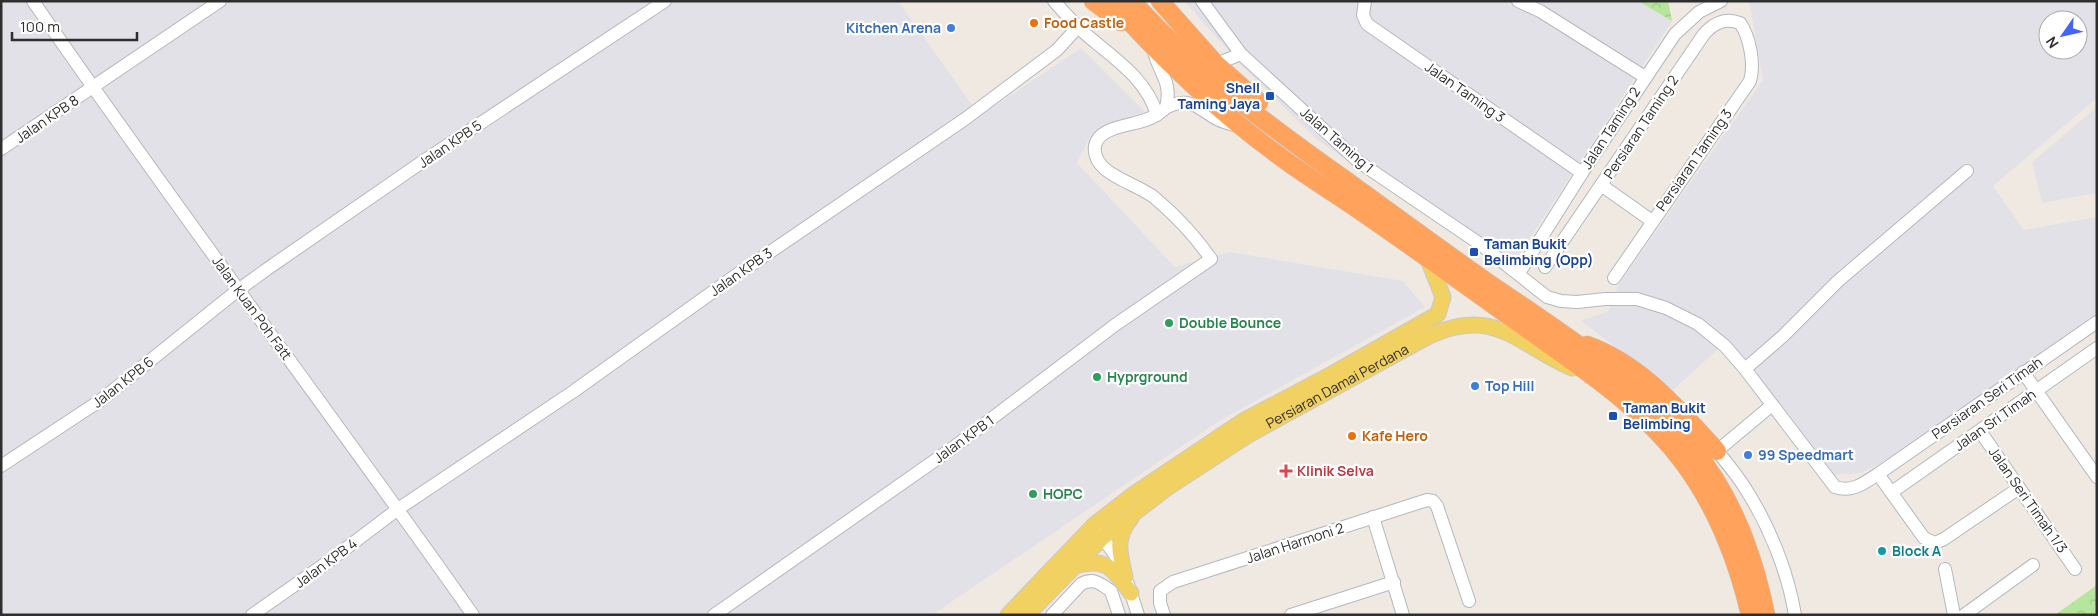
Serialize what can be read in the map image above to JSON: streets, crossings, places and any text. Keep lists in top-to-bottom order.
{
  "streets": {
    "main road": ["Persiaran Damai Perdana"],
    "street": [
      "Jalan Taming 3",
      "Jalan KPB 8",
      "Persiaran Taming 2",
      "Jalan Taming 2",
      "Jalan Taming 1",
      "Jalan KPB 5",
      "Persiaran Taming 3",
      "Jalan KPB 3",
      "Jalan Kuan Poh Fatt",
      "Jalan KPB 6",
      "Persiaran Seri Timah",
      "Jalan Sri Timah",
      "Jalan KPB 1",
      "Jalan Seri Timah 1/3",
      "Jalan Harmoni 2",
      "Jalan KPB 4"
    ]
  },
  "crossings": [
    ["Jalan Taming 3", "Jalan Taming 2"],
    ["Jalan KPB 8", "Jalan Kuan Poh Fatt"],
    ["Persiaran Taming 2", "Persiaran Taming 3"],
    ["Jalan Taming 2", "Jalan Taming 1"],
    ["Jalan Taming 1", "Persiaran Seri Timah"],
    ["Jalan KPB 5", "Jalan Kuan Poh Fatt"],
    ["Jalan KPB 5", "Jalan KPB 6"],
    ["Jalan KPB 3", "Jalan Kuan Poh Fatt"],
    ["Jalan KPB 3", "Jalan KPB 4"],
    ["Jalan Kuan Poh Fatt", "Jalan KPB 6"],
    ["Jalan Kuan Poh Fatt", "Jalan KPB 4"],
    ["Jalan Sri Timah", "Jalan Seri Timah 1/3"]
  ],
  "places": {
    "other": [
      "Food Castle",
      "Kitchen Arena",
      "Double Bounce",
      "Hyprground",
      "Top Hill",
      "Kafe Hero",
      "99 Speedmart",
      "HOPC",
      "Block A"
    ],
    "transit": ["Shell Taming Jaya", "Taman Bukit Belimbing (Opp)", "Taman Bukit Belimbing"],
    "health": ["Klinik Selva"]
  },
  "scale_bar": "100 m",
  "north": "bottom left"
}
